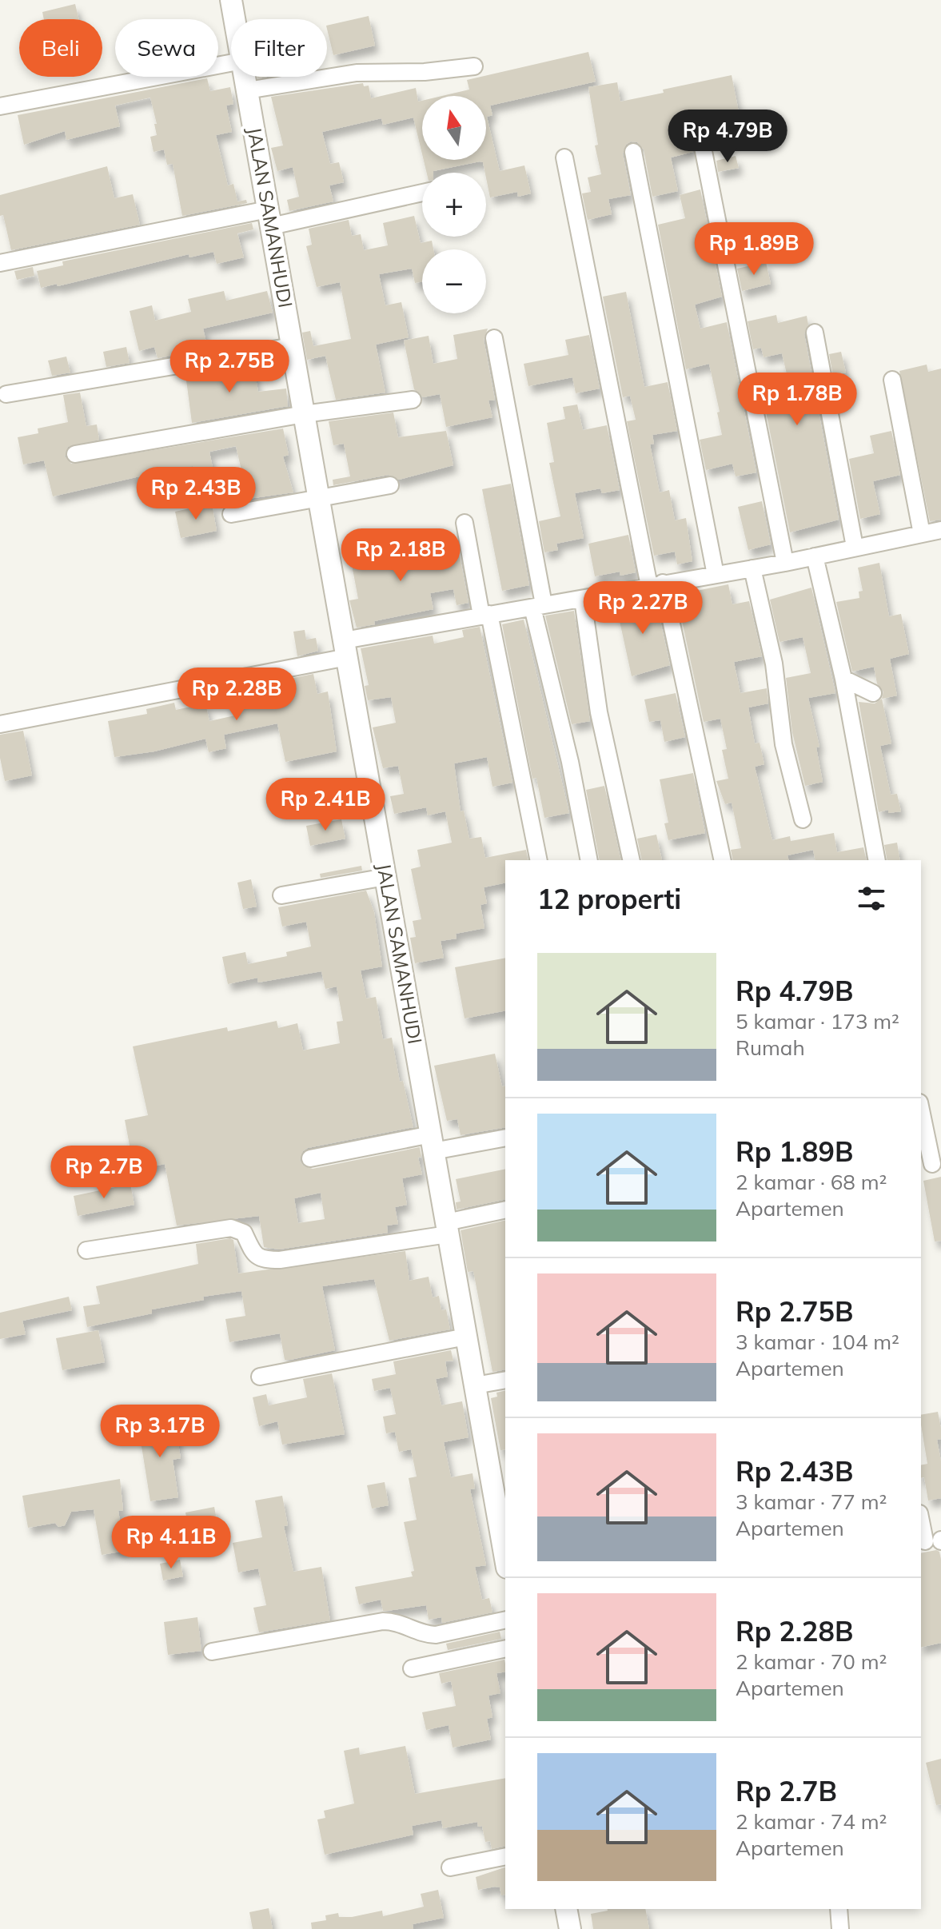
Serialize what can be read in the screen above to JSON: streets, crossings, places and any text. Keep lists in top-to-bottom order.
{
  "streets": {
    "street": ["JALAN SAMANHUDI"]
  },
  "north": "top",
  "page": {
    "chip": ["Beli", "Sewa", "Filter"],
    "map_buttons": ["+", "−"],
    "price": [
      "Rp 4.79B",
      "Rp 1.89B",
      "Rp 2.75B",
      "Rp 1.78B",
      "Rp 2.43B",
      "Rp 2.18B",
      "Rp 2.27B",
      "Rp 2.28B",
      "Rp 2.41B",
      "Rp 2.7B",
      "Rp 3.17B",
      "Rp 4.11B"
    ],
    "heading": "12 properti",
    "list": [
      {
        "name": "Rp 4.79B",
        "note": "5 kamar · 173 m² · Rumah"
      },
      {
        "name": "Rp 1.89B",
        "note": "2 kamar · 68 m² · Apartemen"
      },
      {
        "name": "Rp 2.75B",
        "note": "3 kamar · 104 m² · Apartemen"
      },
      {
        "name": "Rp 2.43B",
        "note": "3 kamar · 77 m² · Apartemen"
      },
      {
        "name": "Rp 2.28B",
        "note": "2 kamar · 70 m² · Apartemen"
      },
      {
        "name": "Rp 2.7B",
        "note": "2 kamar · 74 m² · Apartemen"
      }
    ]
  }
}
